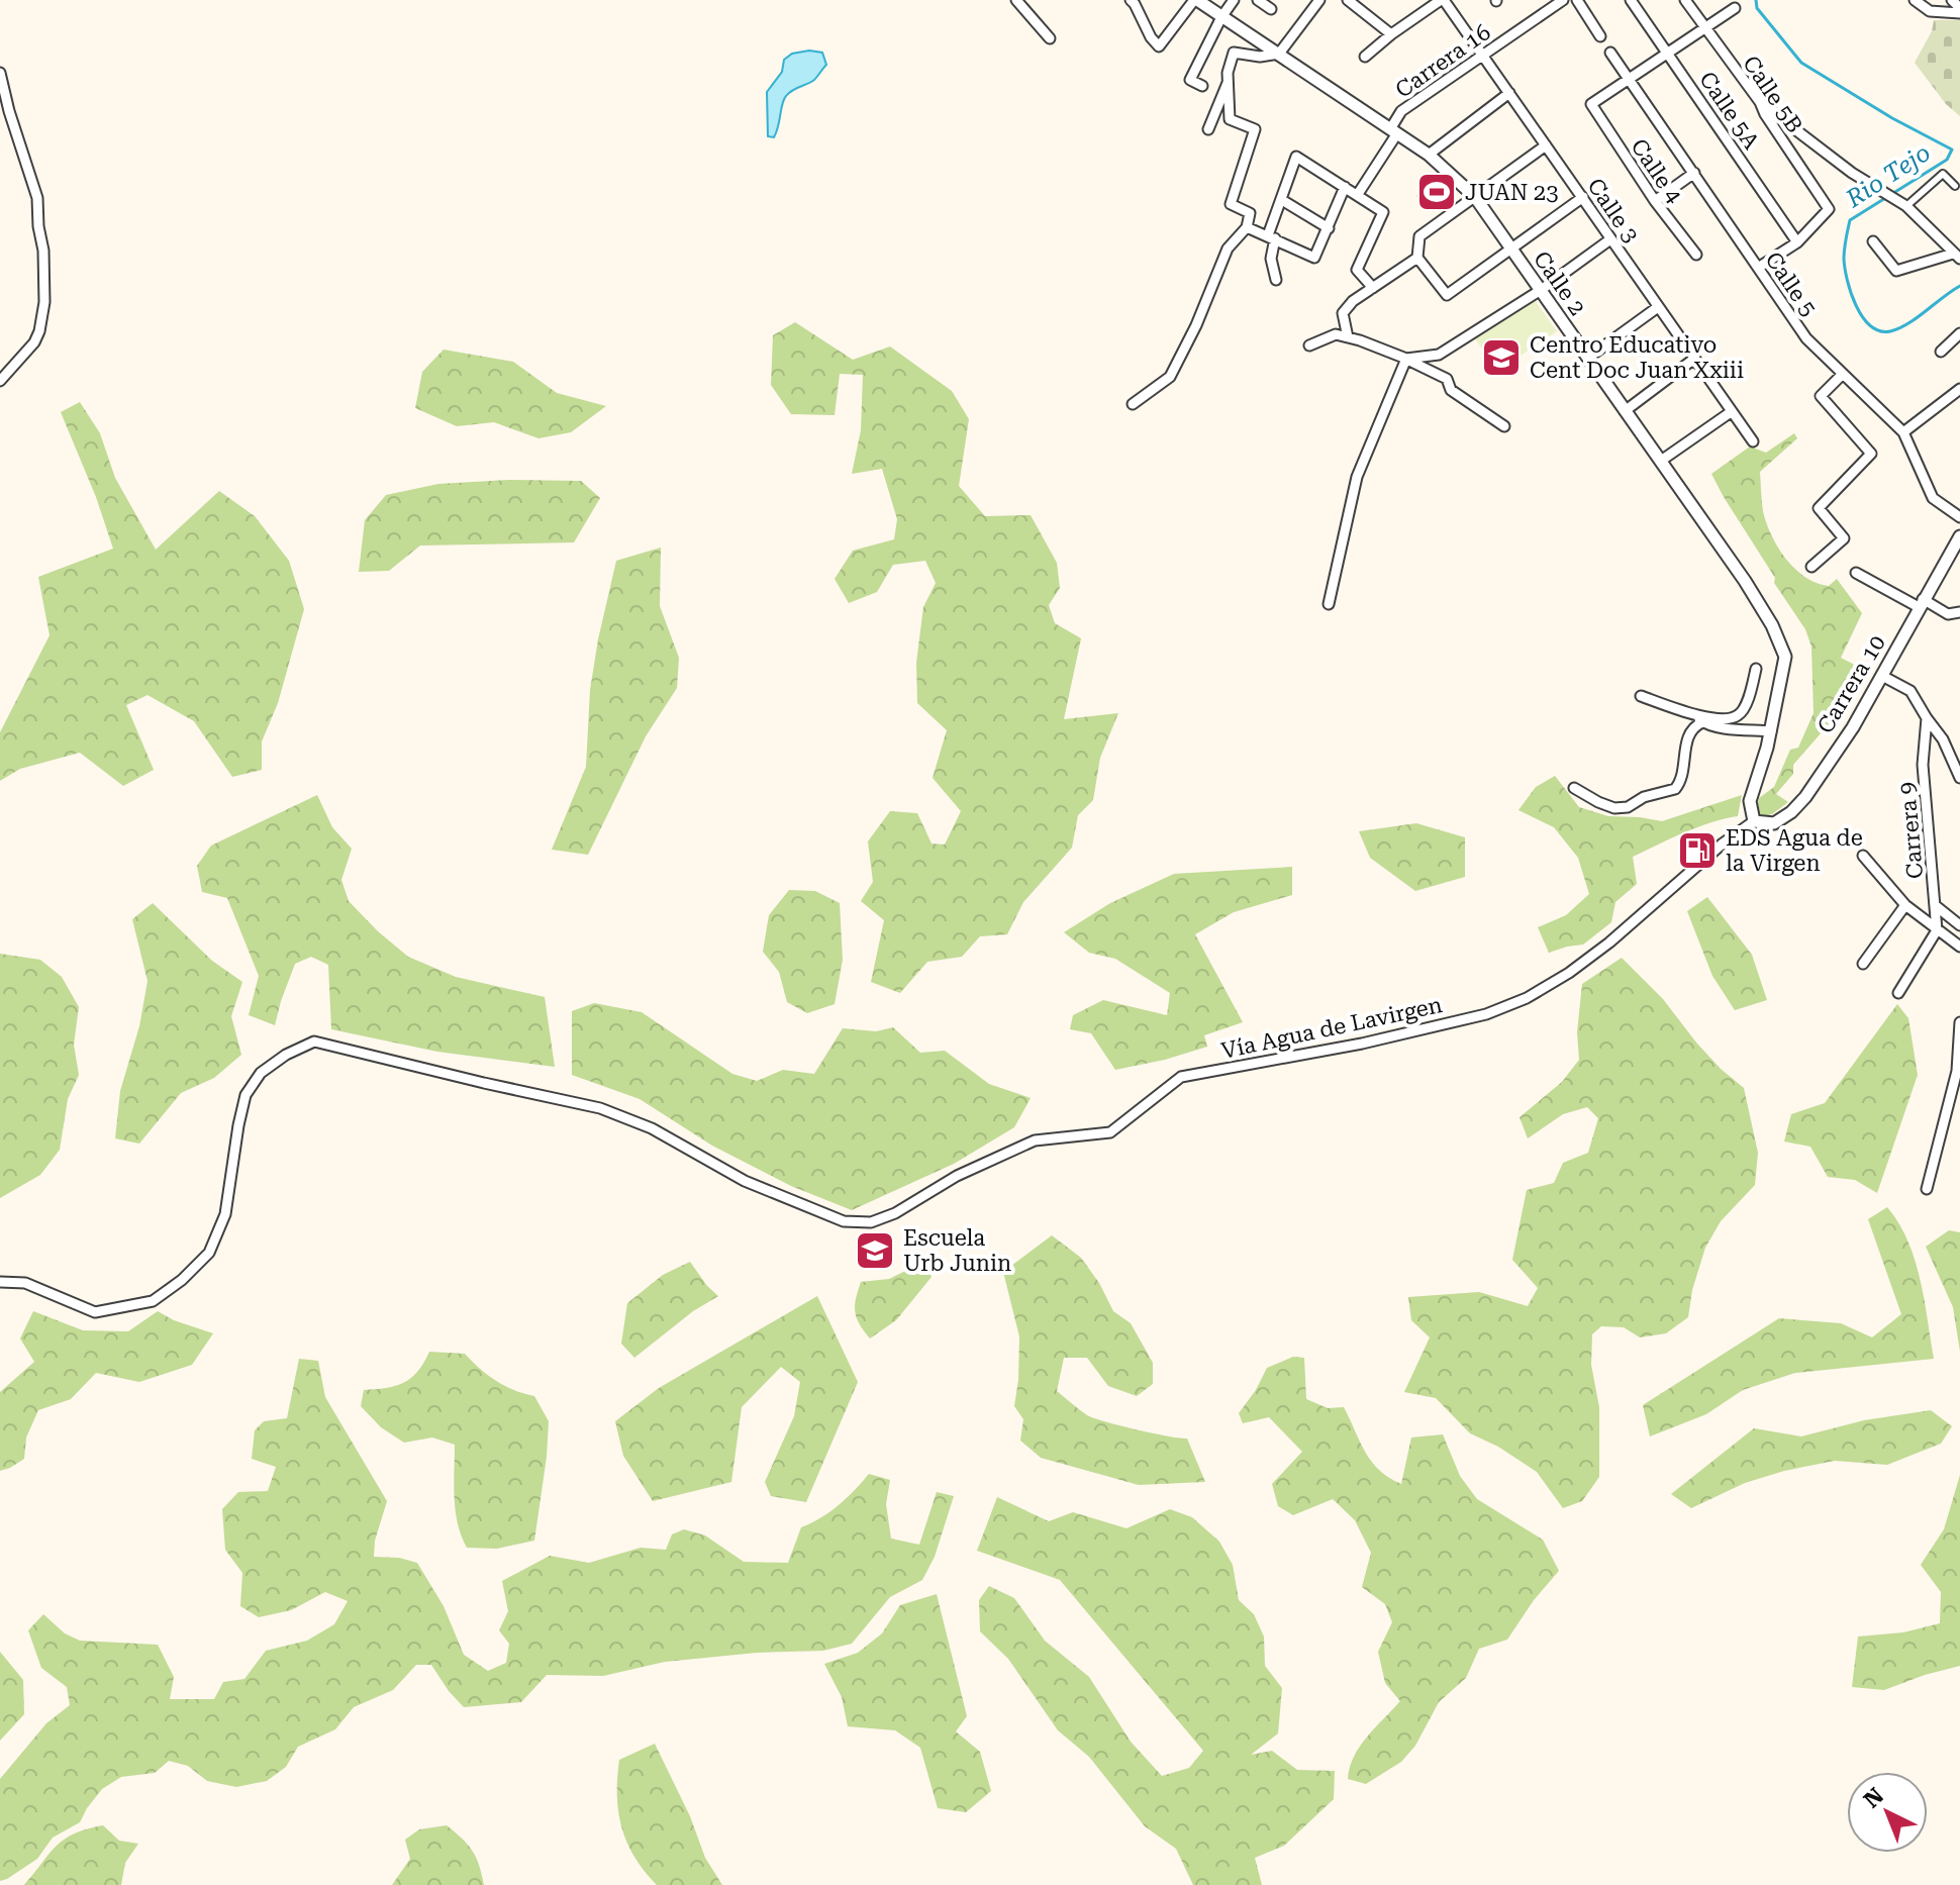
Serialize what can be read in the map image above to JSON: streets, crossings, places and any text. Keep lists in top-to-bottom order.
{
  "streets": {
    "street": [
      "Carrera 16",
      "Calle 5B",
      "Calle 5A",
      "Calle 4",
      "Calle 3",
      "Calle 2",
      "Calle 5",
      "Carrera 10",
      "Carrera 9",
      "Vía Agua de Lavirgen"
    ]
  },
  "crossings": [
    ["Carrera 16", "Calle 3"],
    ["Carrera 16", "Calle 2"],
    ["Calle 5B", "Calle 5A"],
    ["Calle 4", "Calle 5"],
    ["Calle 2", "Carrera 10"],
    ["Calle 2", "Vía Agua de Lavirgen"],
    ["Carrera 10", "Vía Agua de Lavirgen"]
  ],
  "water": ["Rio Tejo"],
  "places": {
    "sports": ["JUAN 23"],
    "school or university": ["Centro Educativo Cent Doc Juan Xxiii", "Escuela Urb Junin"],
    "fuel station": ["EDS Agua de la Virgen"]
  },
  "north": "top left"
}
